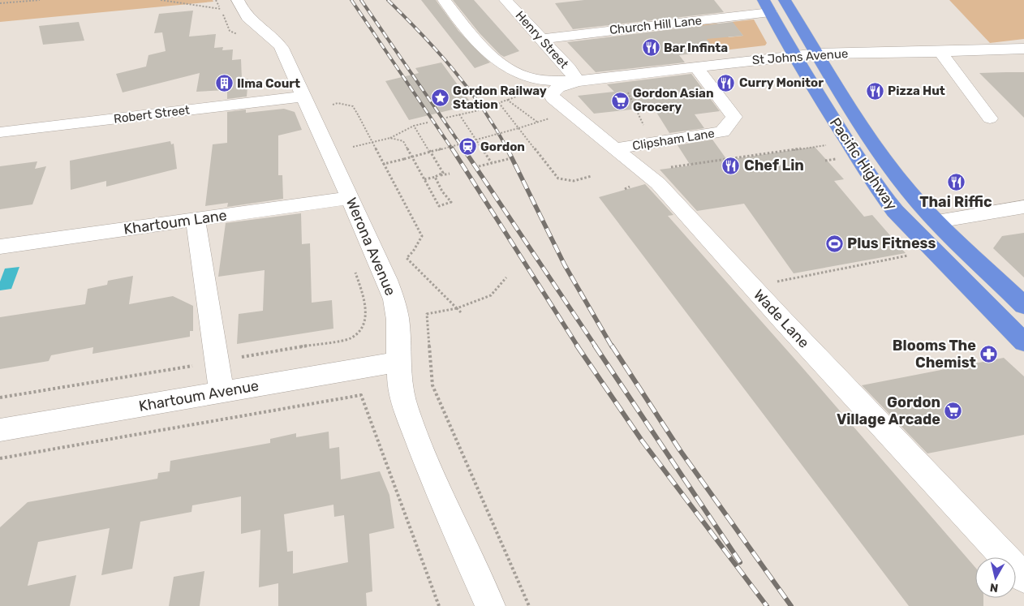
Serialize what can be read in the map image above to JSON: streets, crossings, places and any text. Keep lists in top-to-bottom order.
{
  "streets": {
    "highway": ["Pacific Highway"],
    "street": [
      "Church Hill Lane",
      "Henry Street",
      "St Johns Avenue",
      "Robert Street",
      "Clipsham Lane",
      "Khartoum Lane",
      "Werona Avenue",
      "Wade Lane",
      "Khartoum Avenue"
    ]
  },
  "crossings": [
    ["Church Hill Lane", "Henry Street"],
    ["Church Hill Lane", "Pacific Highway"],
    ["Henry Street", "St Johns Avenue"],
    ["Henry Street", "Wade Lane"],
    ["St Johns Avenue", "Clipsham Lane"],
    ["St Johns Avenue", "Pacific Highway"],
    ["St Johns Avenue", "Wade Lane"],
    ["Robert Street", "Werona Avenue"],
    ["Clipsham Lane", "Wade Lane"],
    ["Khartoum Lane", "Werona Avenue"],
    ["Werona Avenue", "Khartoum Avenue"]
  ],
  "places": {
    "restaurant": [
      "Bar Infinta",
      "Curry Monitor",
      "Pizza Hut",
      "Chef Lin",
      "Thai Riffic"
    ],
    "building": ["Ilma Court"],
    "place": ["Gordon Railway Station"],
    "supermarket": ["Gordon Asian Grocery", "Gordon Village Arcade"],
    "station": ["Gordon"],
    "sports": ["Plus Fitness"],
    "pharmacy": ["Blooms The Chemist"]
  },
  "north": "bottom"
}
